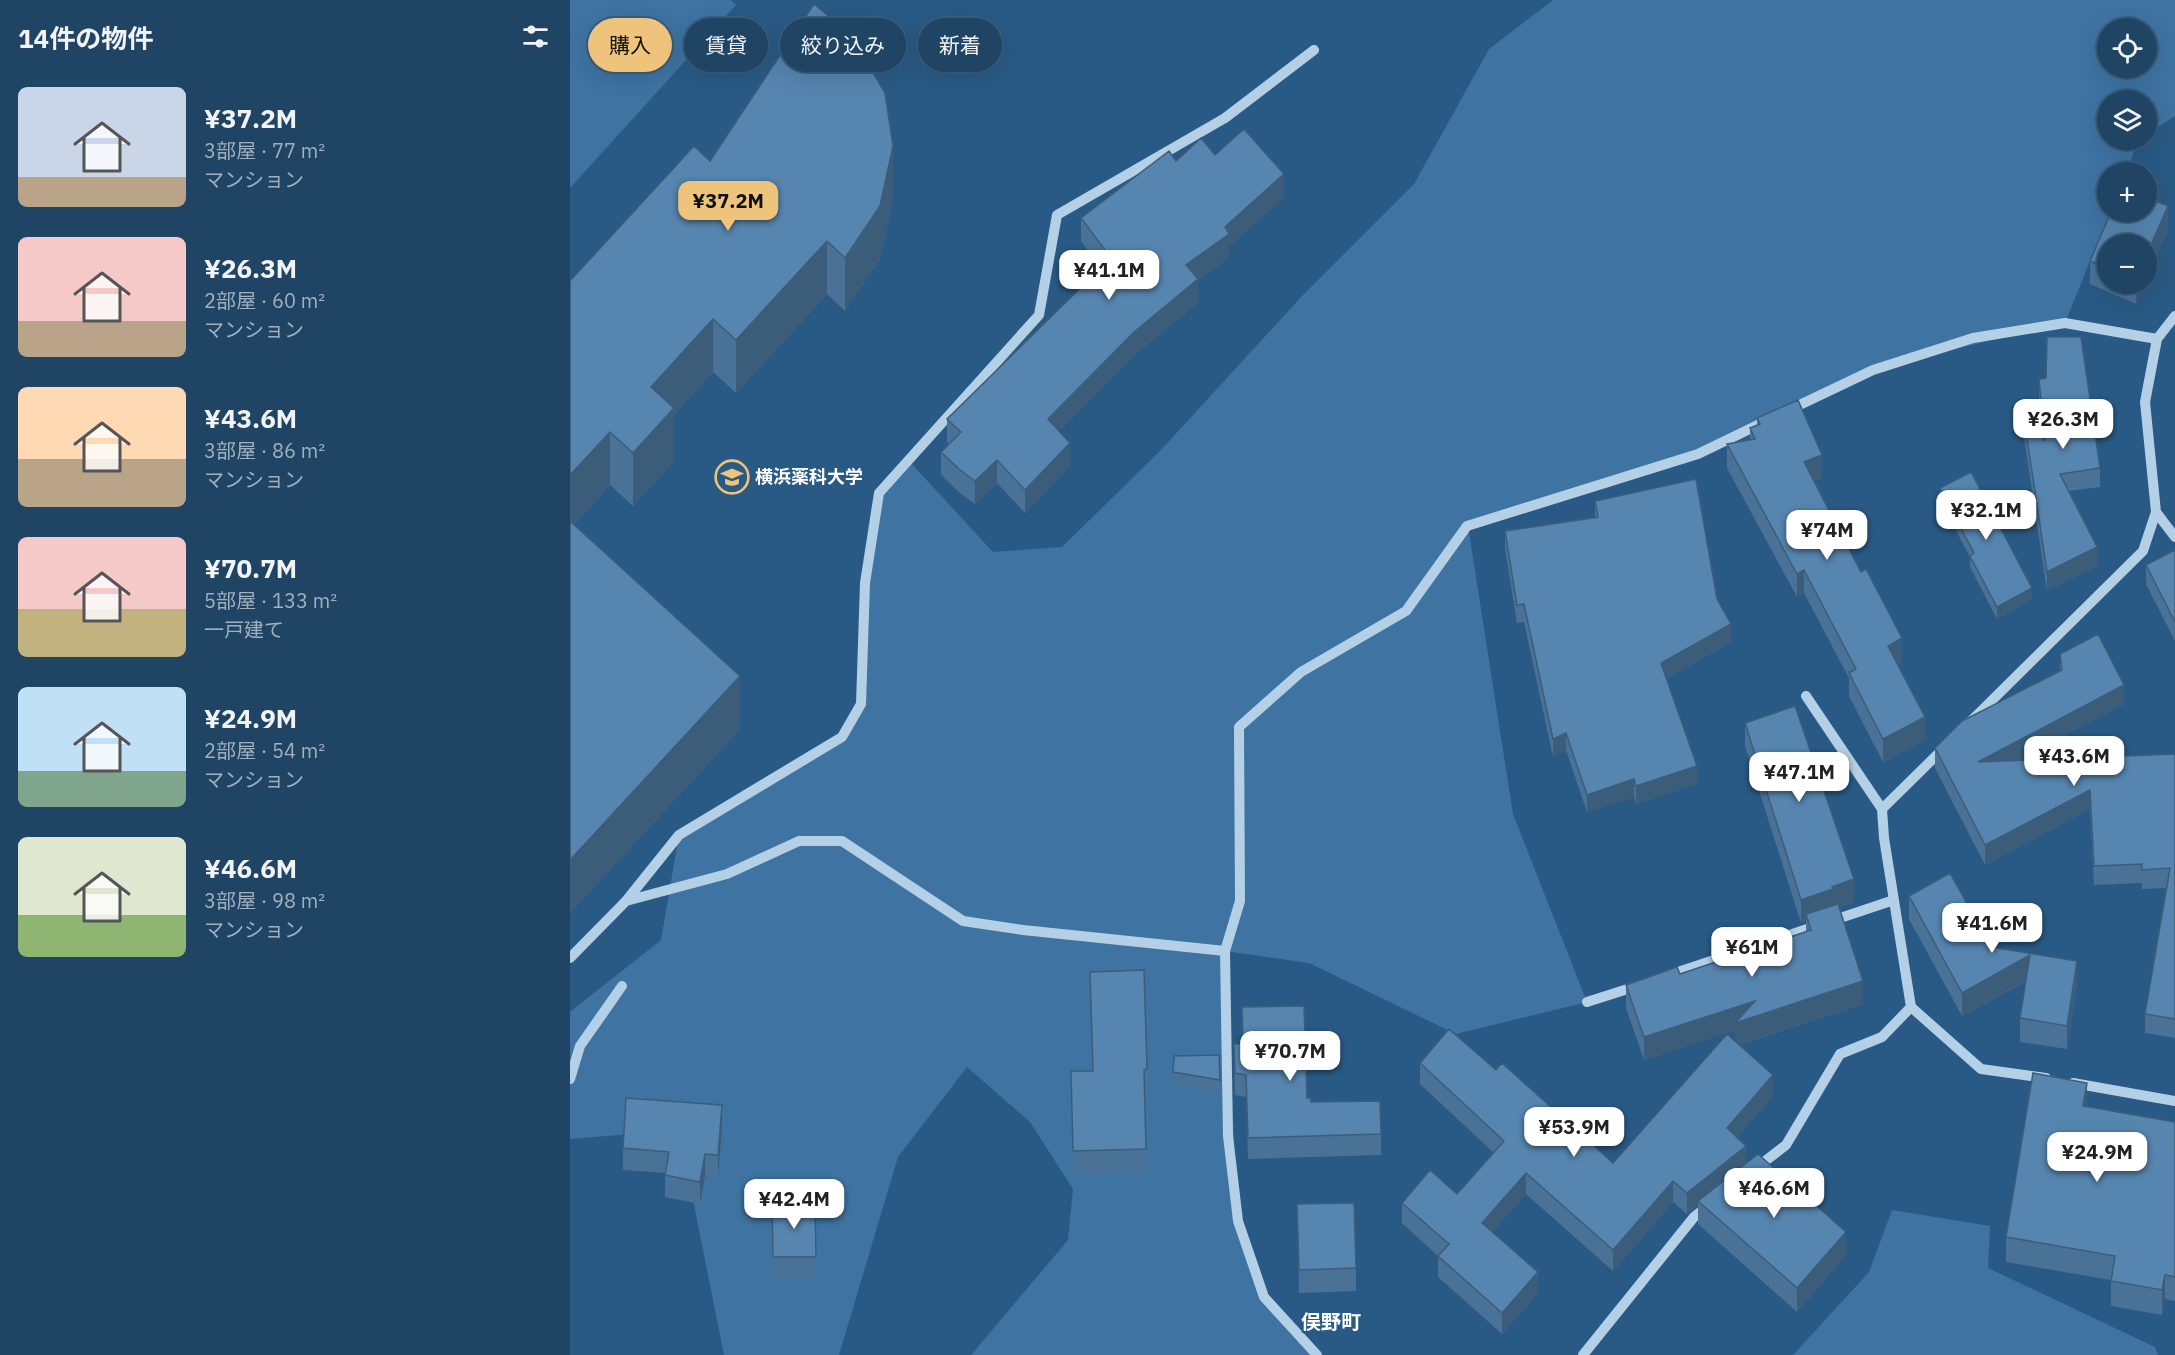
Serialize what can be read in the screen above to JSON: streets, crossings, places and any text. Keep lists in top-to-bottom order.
{
  "districts": ["俣野町"],
  "places": {
    "school or university": ["横浜薬科大学"]
  },
  "page": {
    "heading": "14件の物件",
    "map_buttons": ["+", "−"],
    "chip": [
      "購入",
      "賃貸",
      "絞り込み",
      "新着"
    ],
    "list": [
      {
        "name": "¥37.2M",
        "note": "3部屋 · 77 m² · マンション"
      },
      {
        "name": "¥26.3M",
        "note": "2部屋 · 60 m² · マンション"
      },
      {
        "name": "¥43.6M",
        "note": "3部屋 · 86 m² · マンション"
      },
      {
        "name": "¥70.7M",
        "note": "5部屋 · 133 m² · 一戸建て"
      },
      {
        "name": "¥24.9M",
        "note": "2部屋 · 54 m² · マンション"
      },
      {
        "name": "¥46.6M",
        "note": "3部屋 · 98 m² · マンション"
      }
    ],
    "price": [
      "¥37.2M",
      "¥41.1M",
      "¥26.3M",
      "¥32.1M",
      "¥74M",
      "¥43.6M",
      "¥47.1M",
      "¥41.6M",
      "¥61M",
      "¥70.7M",
      "¥53.9M",
      "¥24.9M",
      "¥46.6M",
      "¥42.4M"
    ]
  }
}
